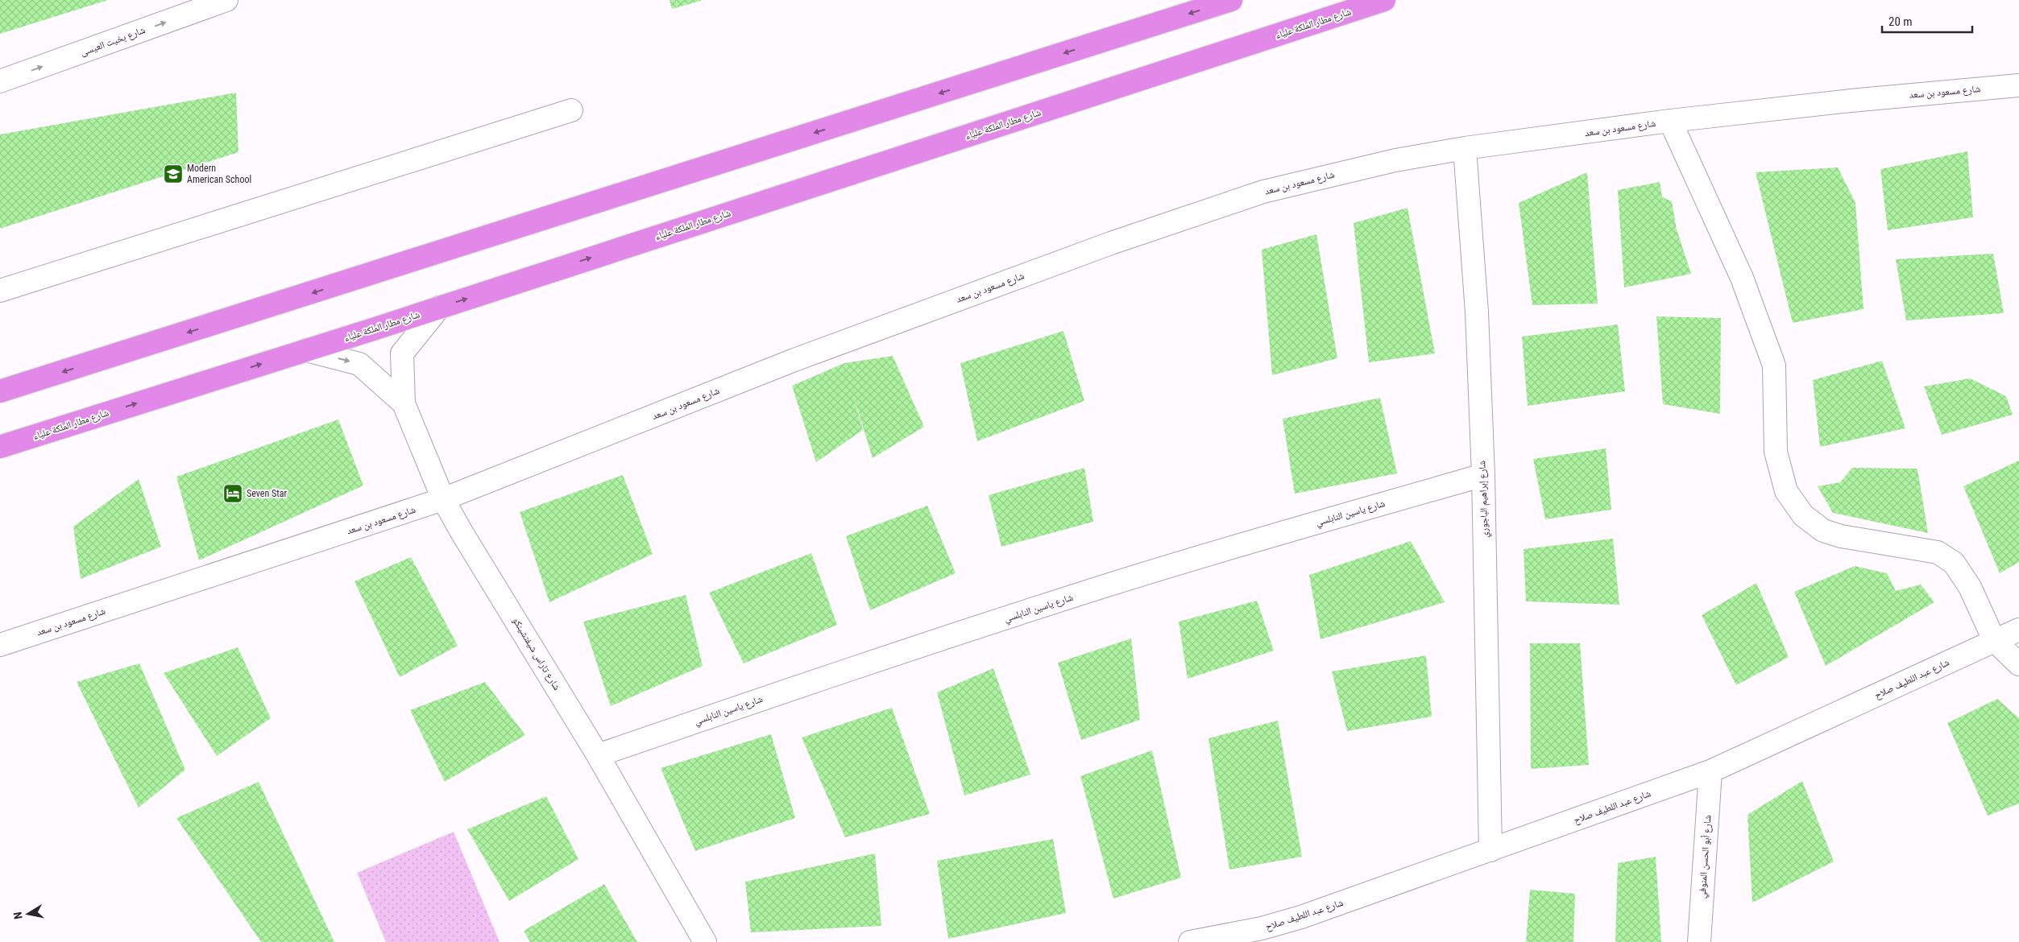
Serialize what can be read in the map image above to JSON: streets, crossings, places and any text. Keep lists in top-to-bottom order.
{
  "streets": {
    "highway": ["شارع مطار الملكة علياء"],
    "street": [
      "شارع بخيت العيسى",
      "شارع مسعود بن سعد",
      "شارع إبراهيم الباجوري",
      "شارع ياسين النابلسي",
      "شارع تاراس شيفتشينكو",
      "شارع عبد اللطيف صلاح",
      "شارع أبو الحسن المنوفي"
    ]
  },
  "crossings": [
    ["شارع مطار الملكة علياء", "شارع تاراس شيفتشينكو"],
    ["شارع مسعود بن سعد", "شارع إبراهيم الباجوري"],
    ["شارع مسعود بن سعد", "شارع تاراس شيفتشينكو"],
    ["شارع إبراهيم الباجوري", "شارع ياسين النابلسي"],
    ["شارع إبراهيم الباجوري", "شارع عبد اللطيف صلاح"],
    ["شارع ياسين النابلسي", "شارع تاراس شيفتشينكو"],
    ["شارع عبد اللطيف صلاح", "شارع أبو الحسن المنوفي"]
  ],
  "one_way": ["شارع بخيت العيسى"],
  "places": {
    "school or university": ["Modern American School"],
    "hotel": ["Seven Star"]
  },
  "scale_bar": "20 m",
  "north": "left"
}
